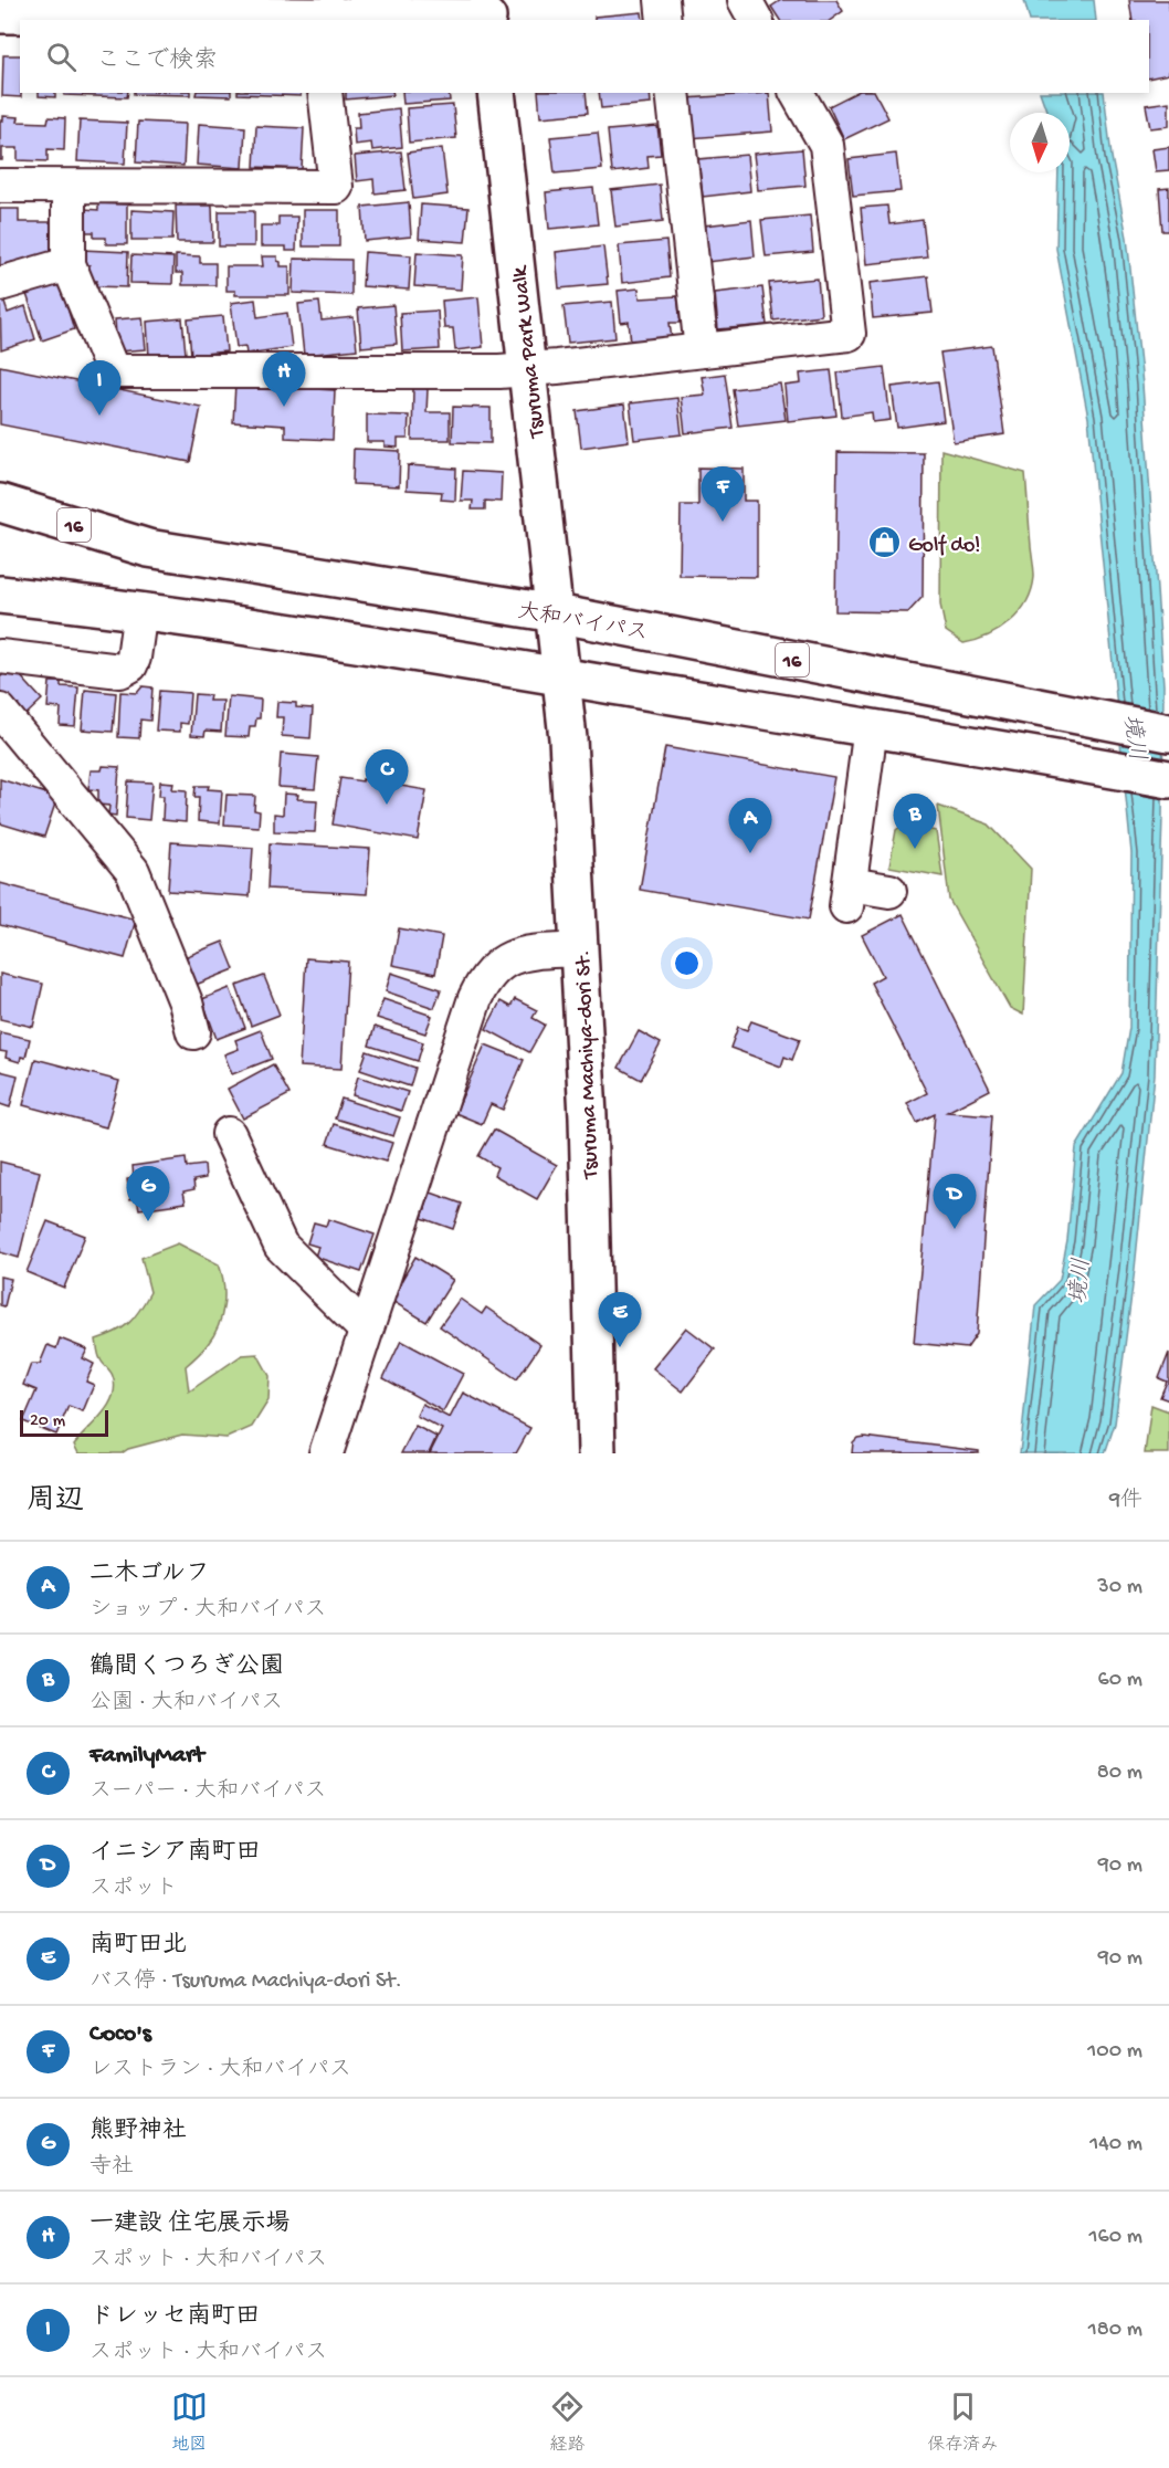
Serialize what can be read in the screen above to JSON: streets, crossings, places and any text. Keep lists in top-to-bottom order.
{
  "streets": {
    "main road": [
      "Tsuruma Park Walk",
      "16",
      "大和バイパス",
      "Tsuruma Machiya-dori St."
    ]
  },
  "crossings": [
    ["Tsuruma Park Walk", "大和バイパス"],
    ["Tsuruma Park Walk", "Tsuruma Machiya-dori St."]
  ],
  "water": ["境川"],
  "places": {
    "shop": ["Golf do!"]
  },
  "scale_bar": "20 m",
  "north": "bottom",
  "page": {
    "search": "ここで検索",
    "pins": [
      "H",
      "I",
      "F",
      "C",
      "B",
      "A",
      "G",
      "D",
      "E"
    ],
    "scale": "20 m",
    "heading": ["周辺", "9件"],
    "list": [
      {
        "mark": "A",
        "name": "二木ゴルフ",
        "note": "ショップ · 大和バイパス",
        "value": "30 m"
      },
      {
        "mark": "B",
        "name": "鶴間くつろぎ公園",
        "note": "公園 · 大和バイパス",
        "value": "60 m"
      },
      {
        "mark": "C",
        "name": "FamilyMart",
        "note": "スーパー · 大和バイパス",
        "value": "80 m"
      },
      {
        "mark": "D",
        "name": "イニシア南町田",
        "note": "スポット",
        "value": "90 m"
      },
      {
        "mark": "E",
        "name": "南町田北",
        "note": "バス停 · Tsuruma Machiya-dori St.",
        "value": "90 m"
      },
      {
        "mark": "F",
        "name": "Coco's",
        "note": "レストラン · 大和バイパス",
        "value": "100 m"
      },
      {
        "mark": "G",
        "name": "熊野神社",
        "note": "寺社",
        "value": "140 m"
      },
      {
        "mark": "H",
        "name": "一建設 住宅展示場",
        "note": "スポット · 大和バイパス",
        "value": "160 m"
      },
      {
        "mark": "I",
        "name": "ドレッセ南町田",
        "note": "スポット · 大和バイパス",
        "value": "180 m"
      }
    ],
    "nav": ["地図", "経路", "保存済み"]
  }
}
